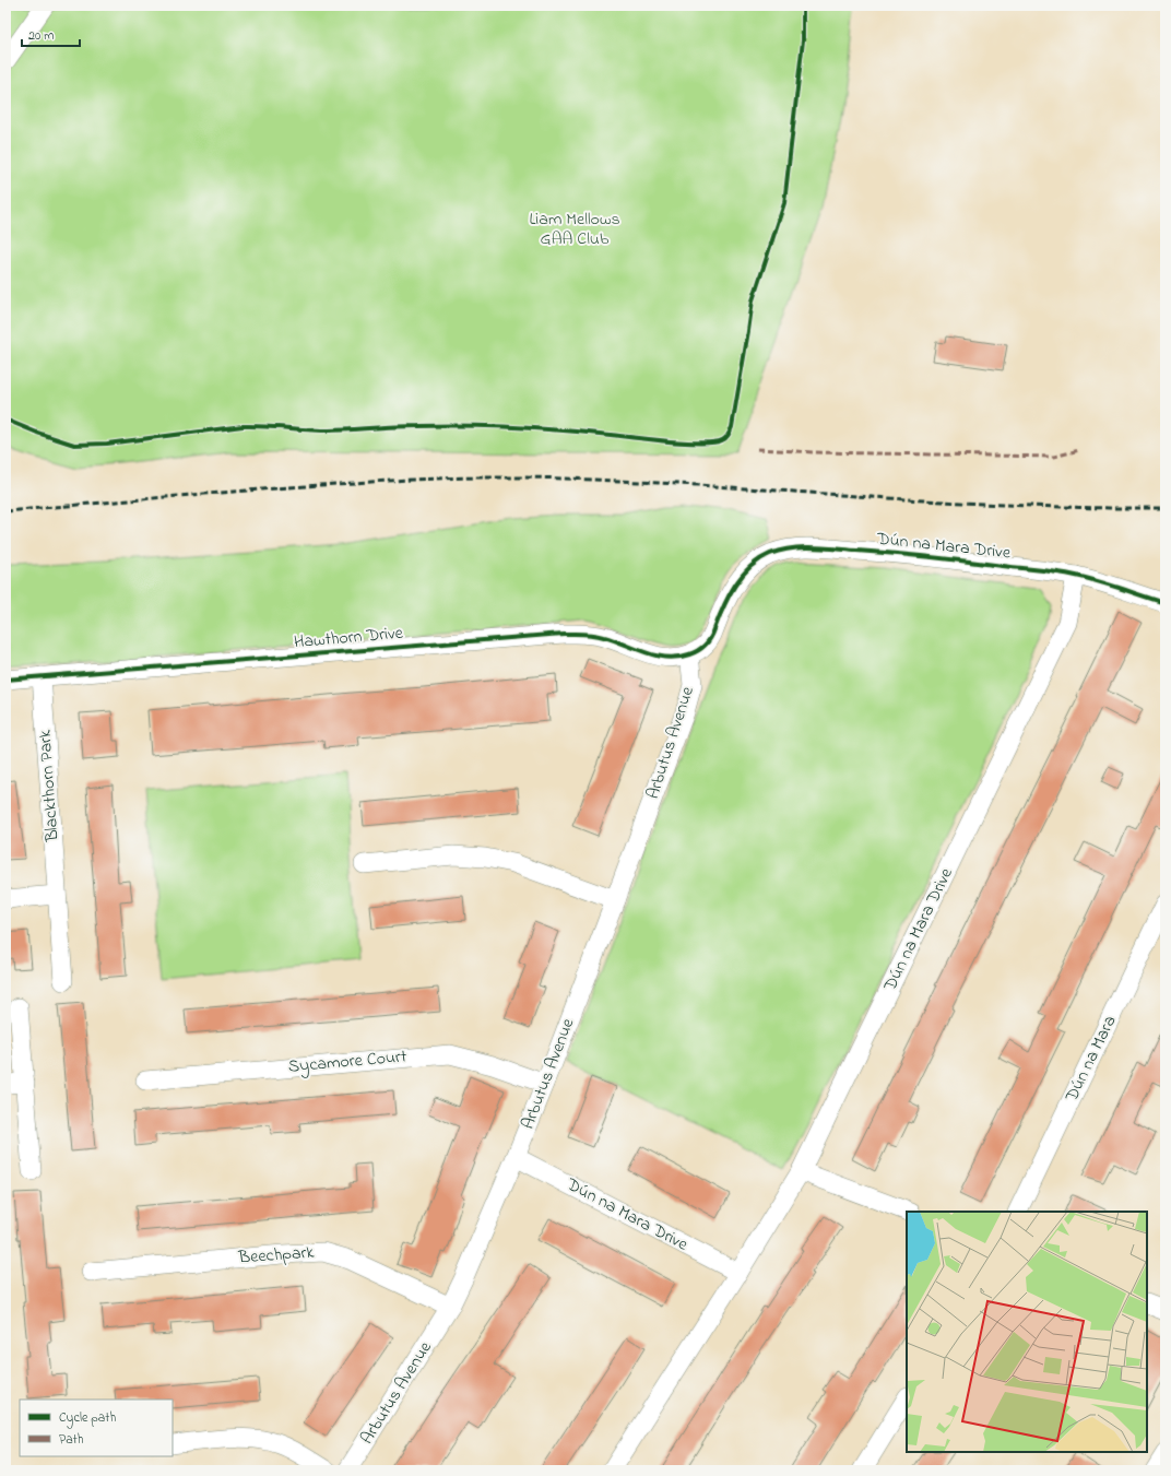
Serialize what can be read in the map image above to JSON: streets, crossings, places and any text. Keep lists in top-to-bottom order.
{
  "streets": {
    "street": [
      "Dún na Mara Drive",
      "Hawthorn Drive",
      "Arbutus Avenue",
      "Blackthorn Park",
      "Dún na Mara",
      "Sycamore Court",
      "Beechpark"
    ]
  },
  "crossings": [
    ["Dún na Mara Drive", "Hawthorn Drive"],
    ["Dún na Mara Drive", "Arbutus Avenue"],
    ["Hawthorn Drive", "Arbutus Avenue"],
    ["Hawthorn Drive", "Blackthorn Park"],
    ["Arbutus Avenue", "Sycamore Court"],
    ["Arbutus Avenue", "Beechpark"]
  ],
  "parks": ["Liam Mellows GAA Club"],
  "legend": ["Cycle path", "Path"],
  "scale_bar": "20 m"
}
